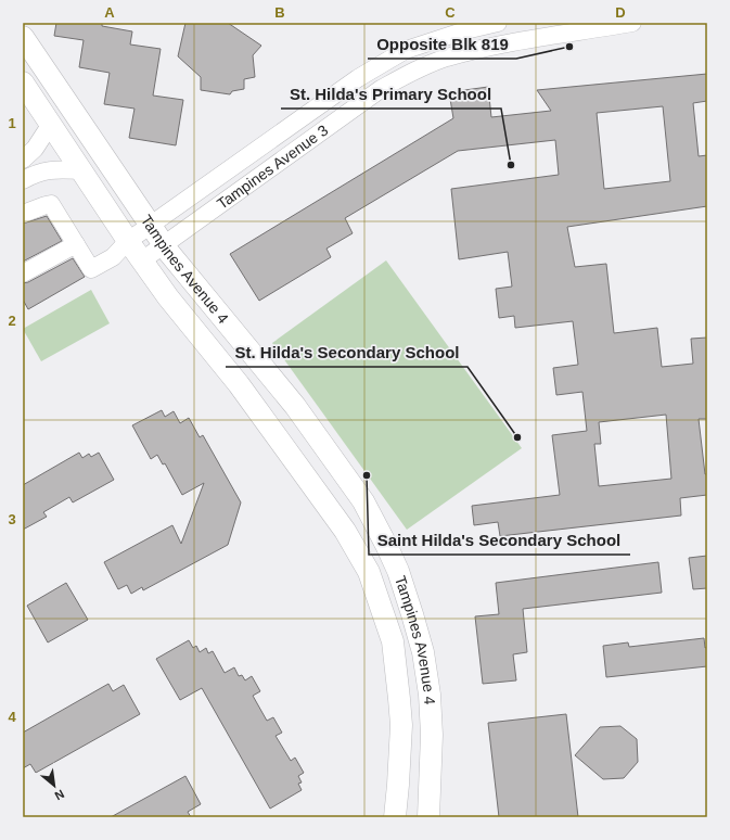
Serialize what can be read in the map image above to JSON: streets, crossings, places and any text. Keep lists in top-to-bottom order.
{
  "streets": {
    "main road": ["Tampines Avenue 4"],
    "street": ["Tampines Avenue 3"]
  },
  "crossings": [
    ["Tampines Avenue 3", "Tampines Avenue 4"]
  ],
  "places": [
    "Opposite Blk 819",
    "St. Hilda's Primary School",
    "St. Hilda's Secondary School",
    "Saint Hilda's Secondary School"
  ],
  "north": "bottom right",
  "grid": {
    "columns": [
      "A",
      "B",
      "C",
      "D"
    ],
    "rows": [
      "1",
      "2",
      "3",
      "4"
    ]
  }
}
